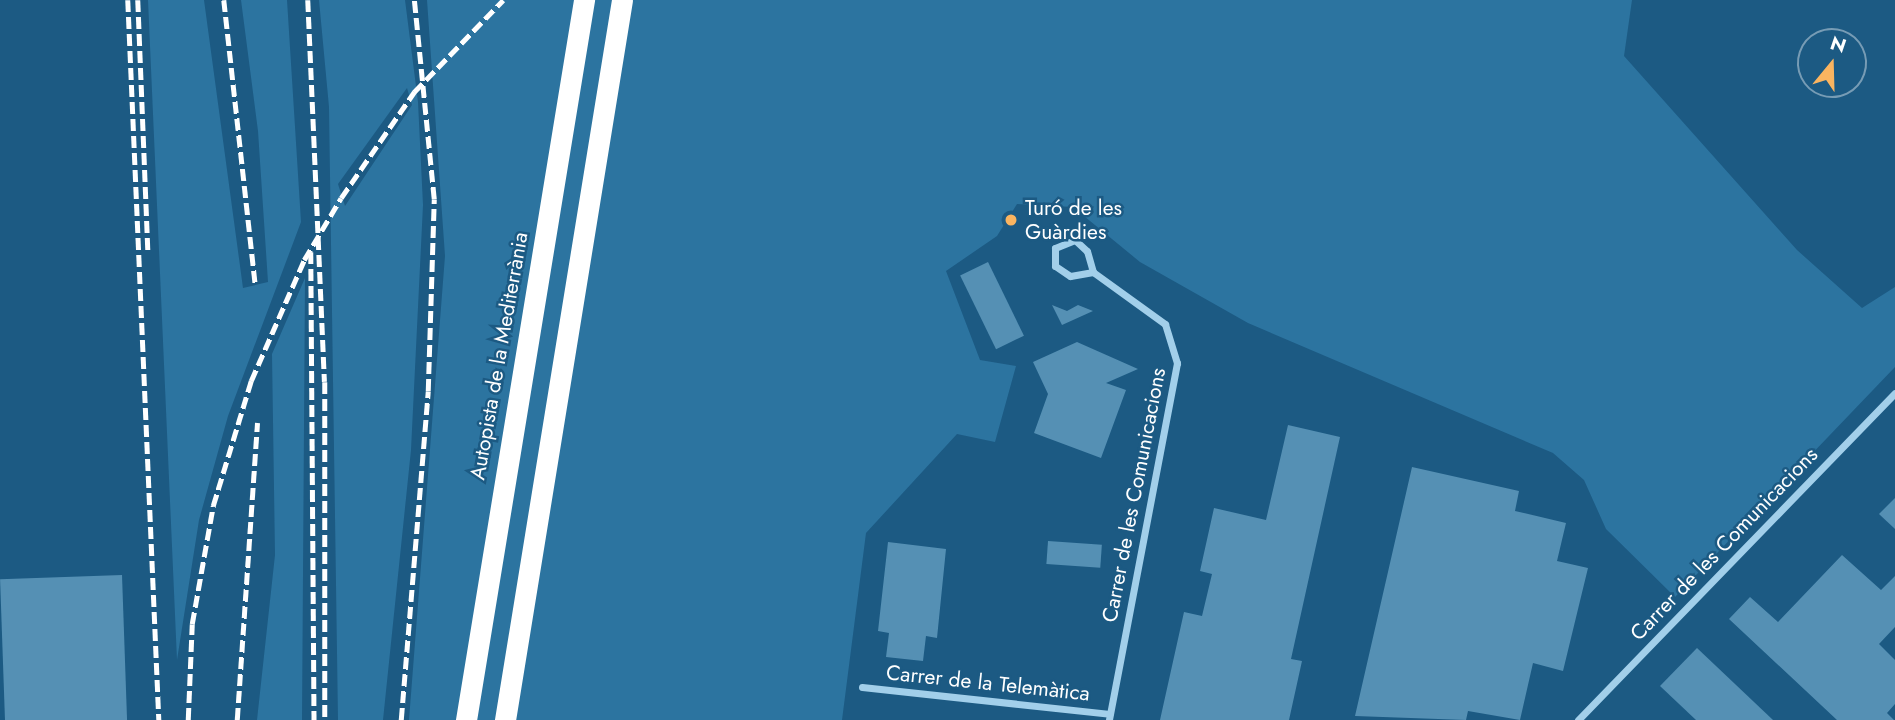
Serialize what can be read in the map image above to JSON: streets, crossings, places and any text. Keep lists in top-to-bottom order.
{
  "streets": {
    "highway": ["Autopista de la Mediterrània"],
    "street": ["Carrer de les Comunicacions", "Carrer de la Telemàtica"]
  },
  "crossings": [
    ["Carrer de les Comunicacions", "Carrer de la Telemàtica"]
  ],
  "places": ["Turó de les Guàrdies"],
  "north": "top"
}
